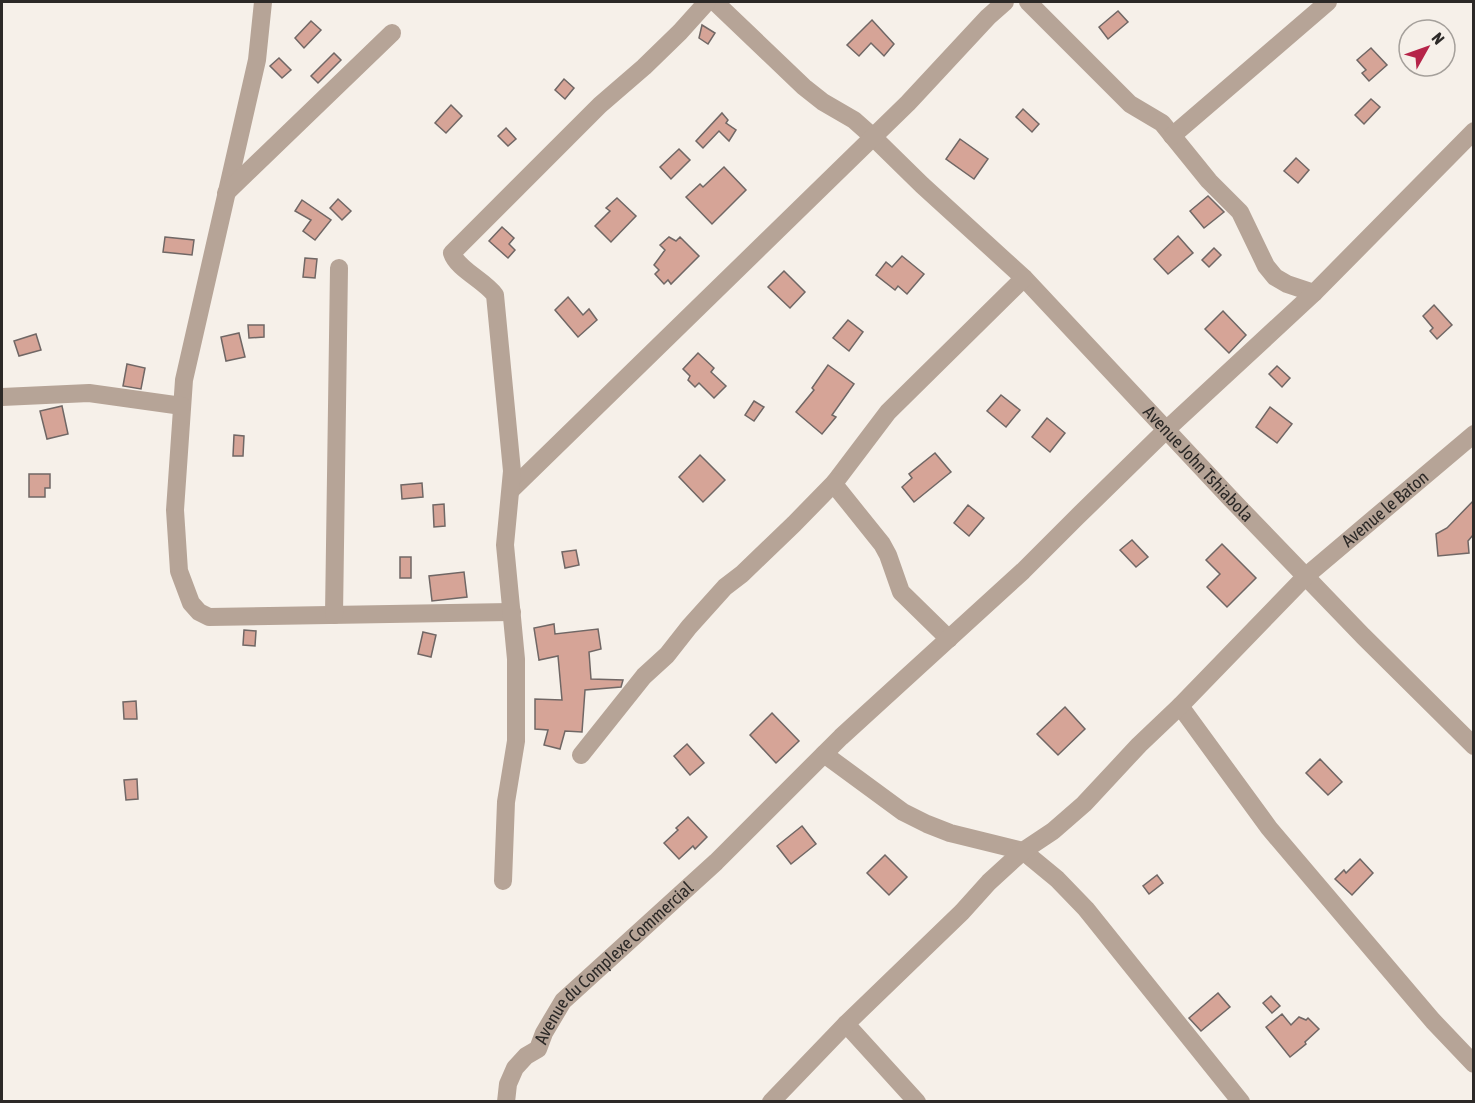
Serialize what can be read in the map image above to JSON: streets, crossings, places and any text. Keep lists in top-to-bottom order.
{
  "streets": {
    "street": ["Avenue John Tshiabola", "Avenue le Baton", "Avenue du Complexe Commercial"]
  },
  "crossings": [
    ["Avenue John Tshiabola", "Avenue le Baton"],
    ["Avenue John Tshiabola", "Avenue du Complexe Commercial"]
  ],
  "north": "top right"
}
